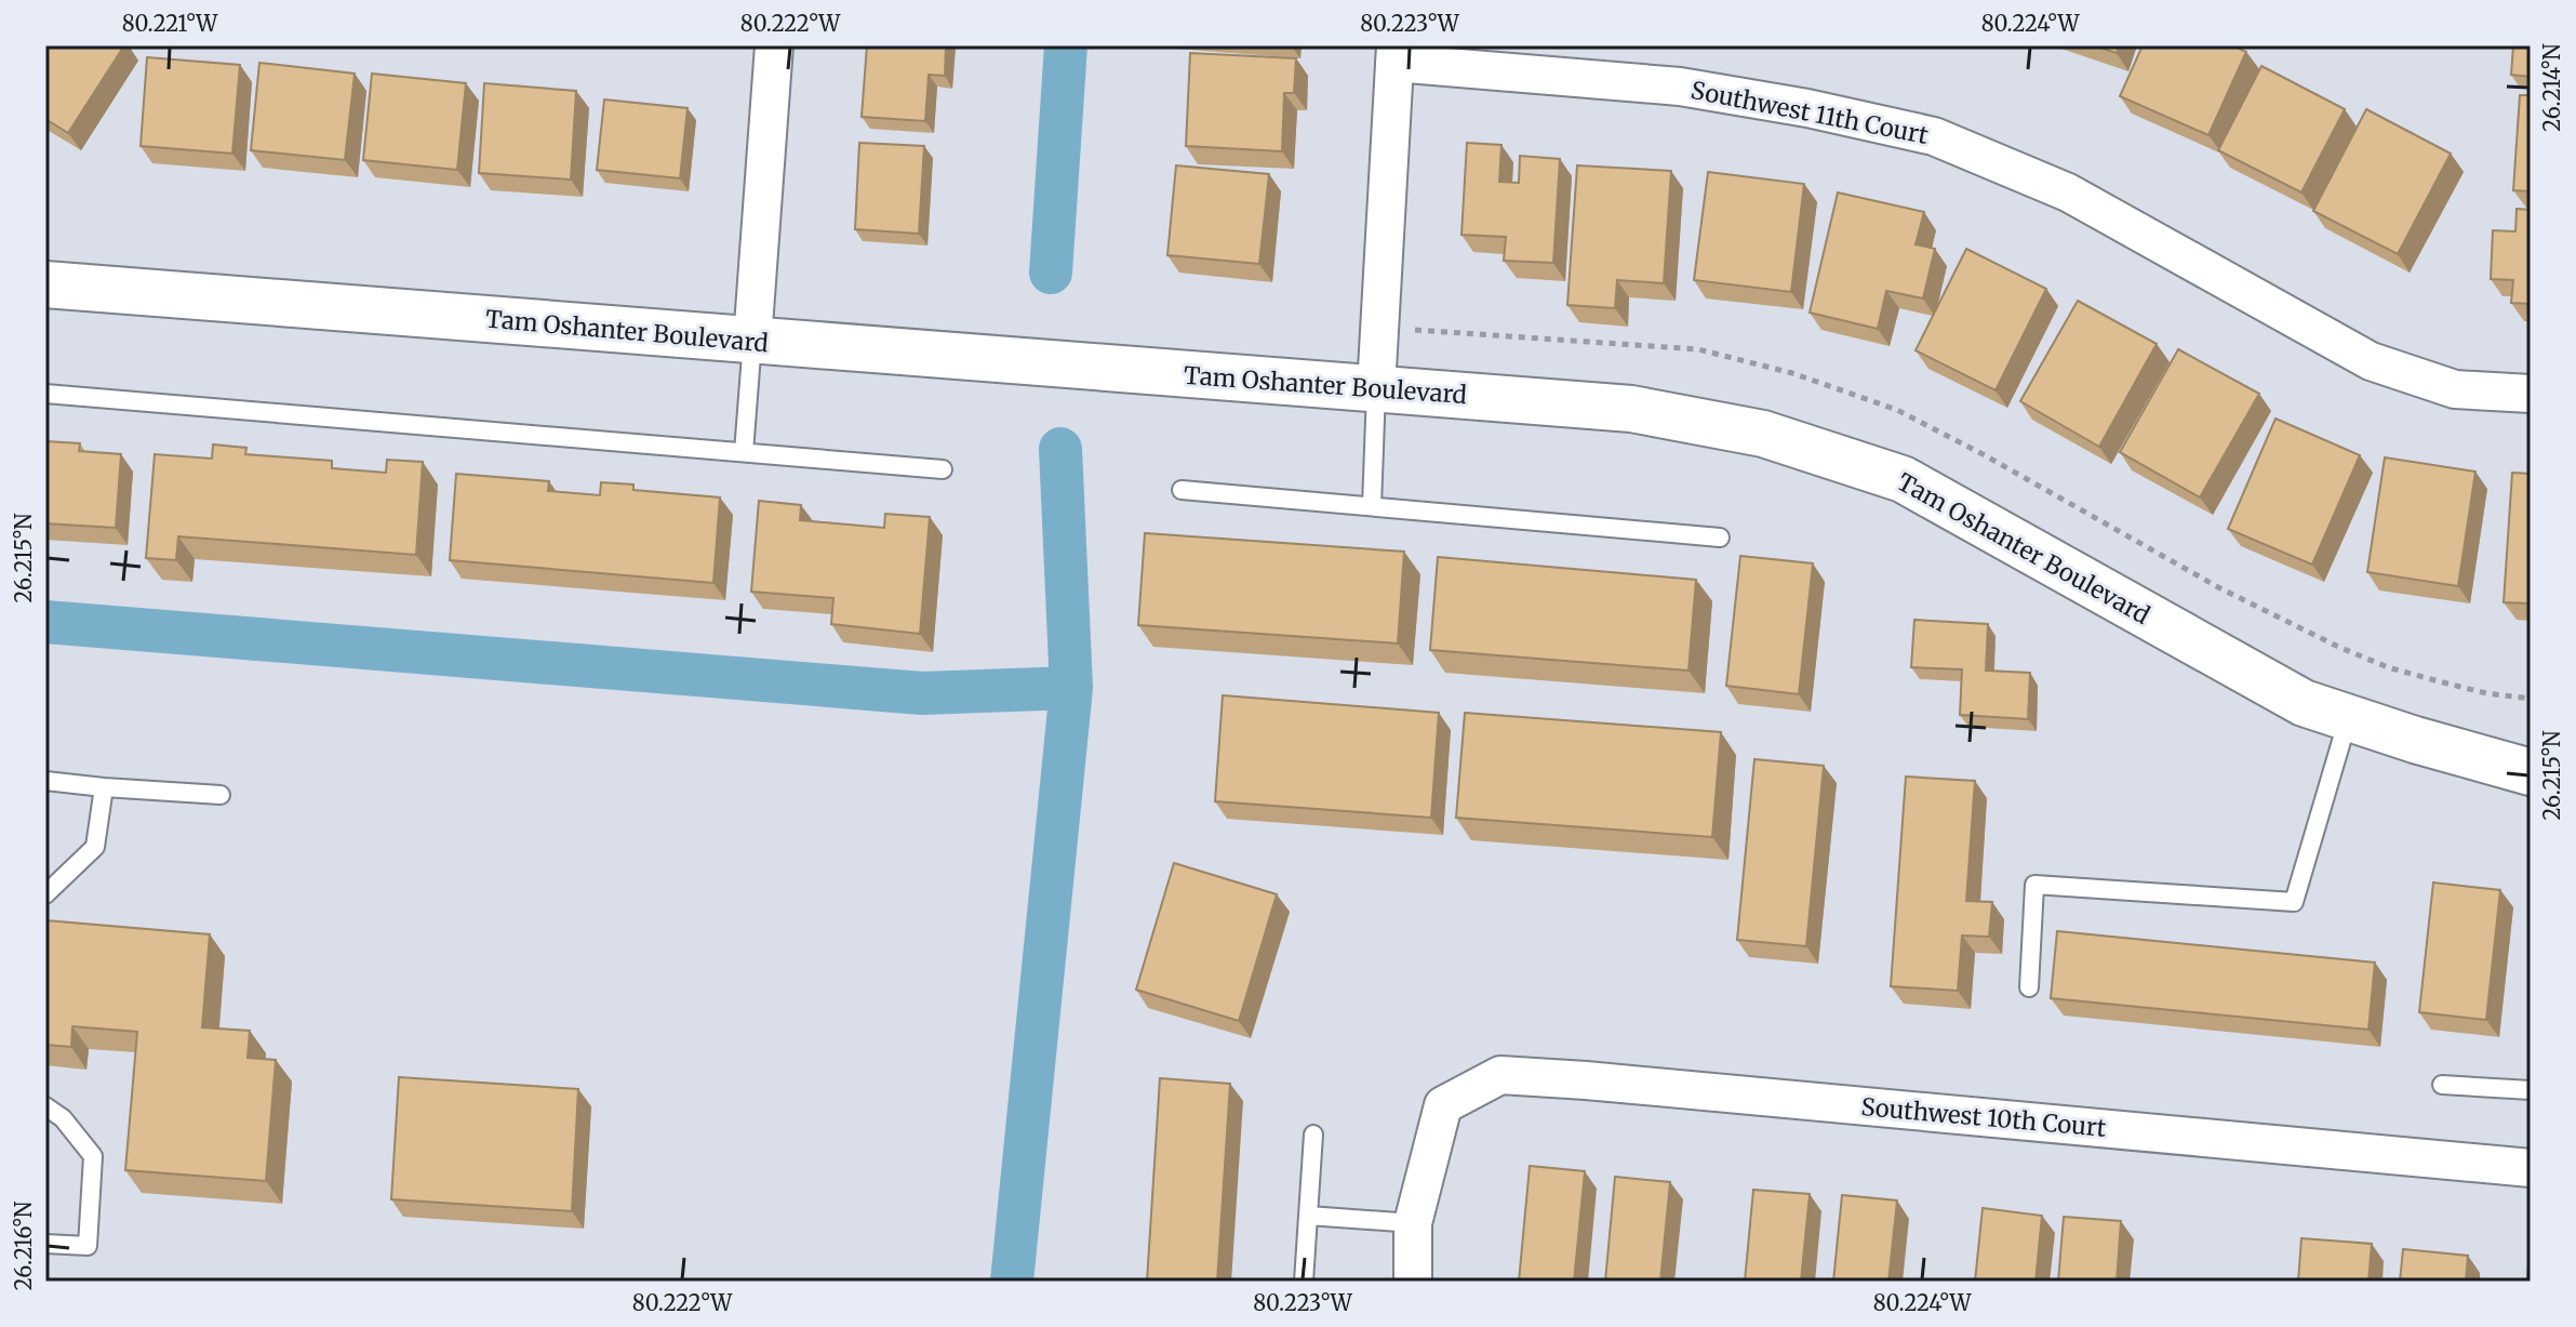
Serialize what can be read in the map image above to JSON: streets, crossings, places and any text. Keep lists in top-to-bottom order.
{
  "streets": {
    "street": ["Southwest 11th Court", "Tam Oshanter Boulevard", "Southwest 10th Court"]
  },
  "coordinates": [
    "80.221°W",
    "80.222°W",
    "80.223°W",
    "80.224°W",
    "26.214°N",
    "26.215°N",
    "26.216°N"
  ]
}
